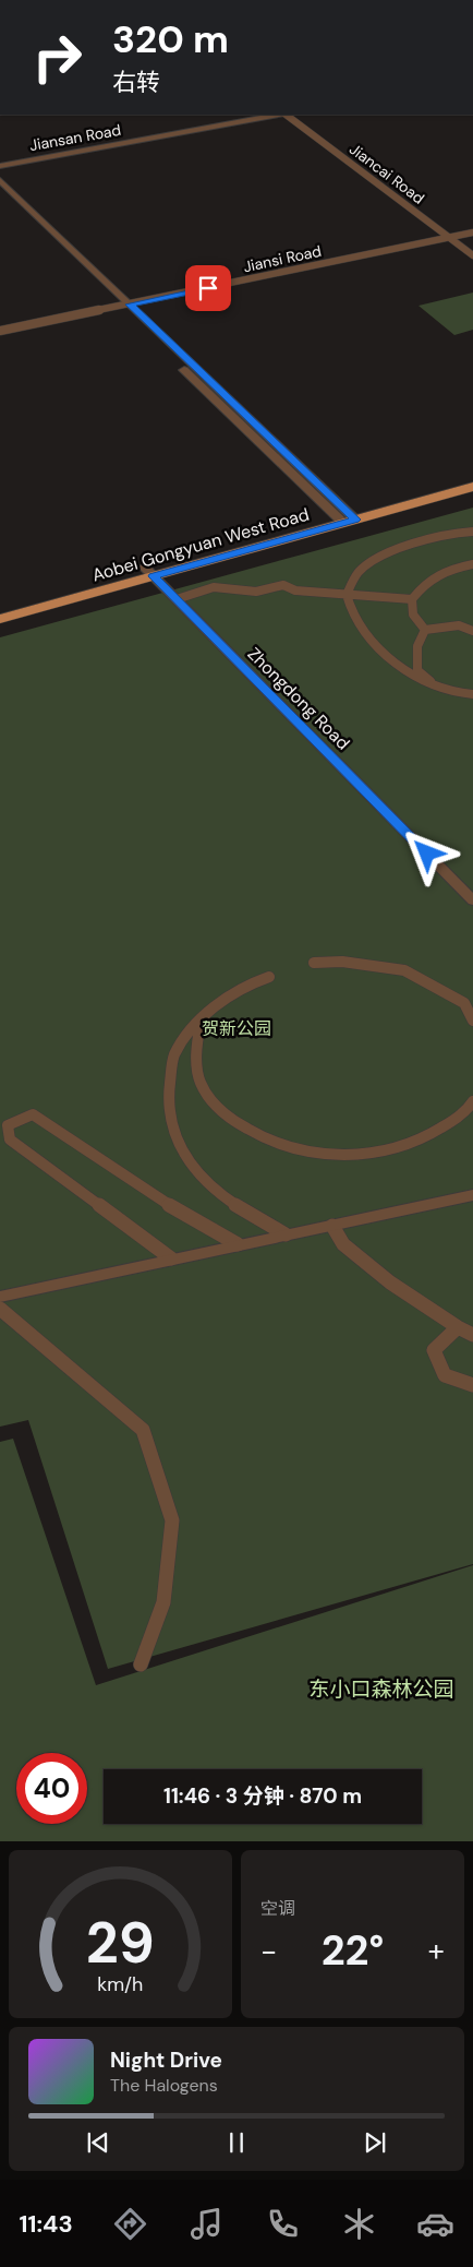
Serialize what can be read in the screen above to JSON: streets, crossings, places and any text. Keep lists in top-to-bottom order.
{
  "streets": {
    "main road": ["Aobei Gongyuan West Road"],
    "street": [
      "Jiansan Road",
      "Jiancai Road",
      "Jiansi Road",
      "Zhongdong Road"
    ]
  },
  "crossings": [
    ["Jiancai Road", "Jiansi Road"],
    ["Aobei Gongyuan West Road", "Zhongdong Road"]
  ],
  "parks": ["贺新公园", "东小口森林公园"],
  "page": {
    "turn": ["320 m", "右转"],
    "limit": "40",
    "trip": "11:46 · 3 分钟 · 870 m",
    "tile": "空调",
    "heat": ["−", "22°", "+"],
    "song": ["Night Drive", "The Halogens"],
    "tabs": "11:43",
    "gauge": ["29", "km/h"]
  }
}
